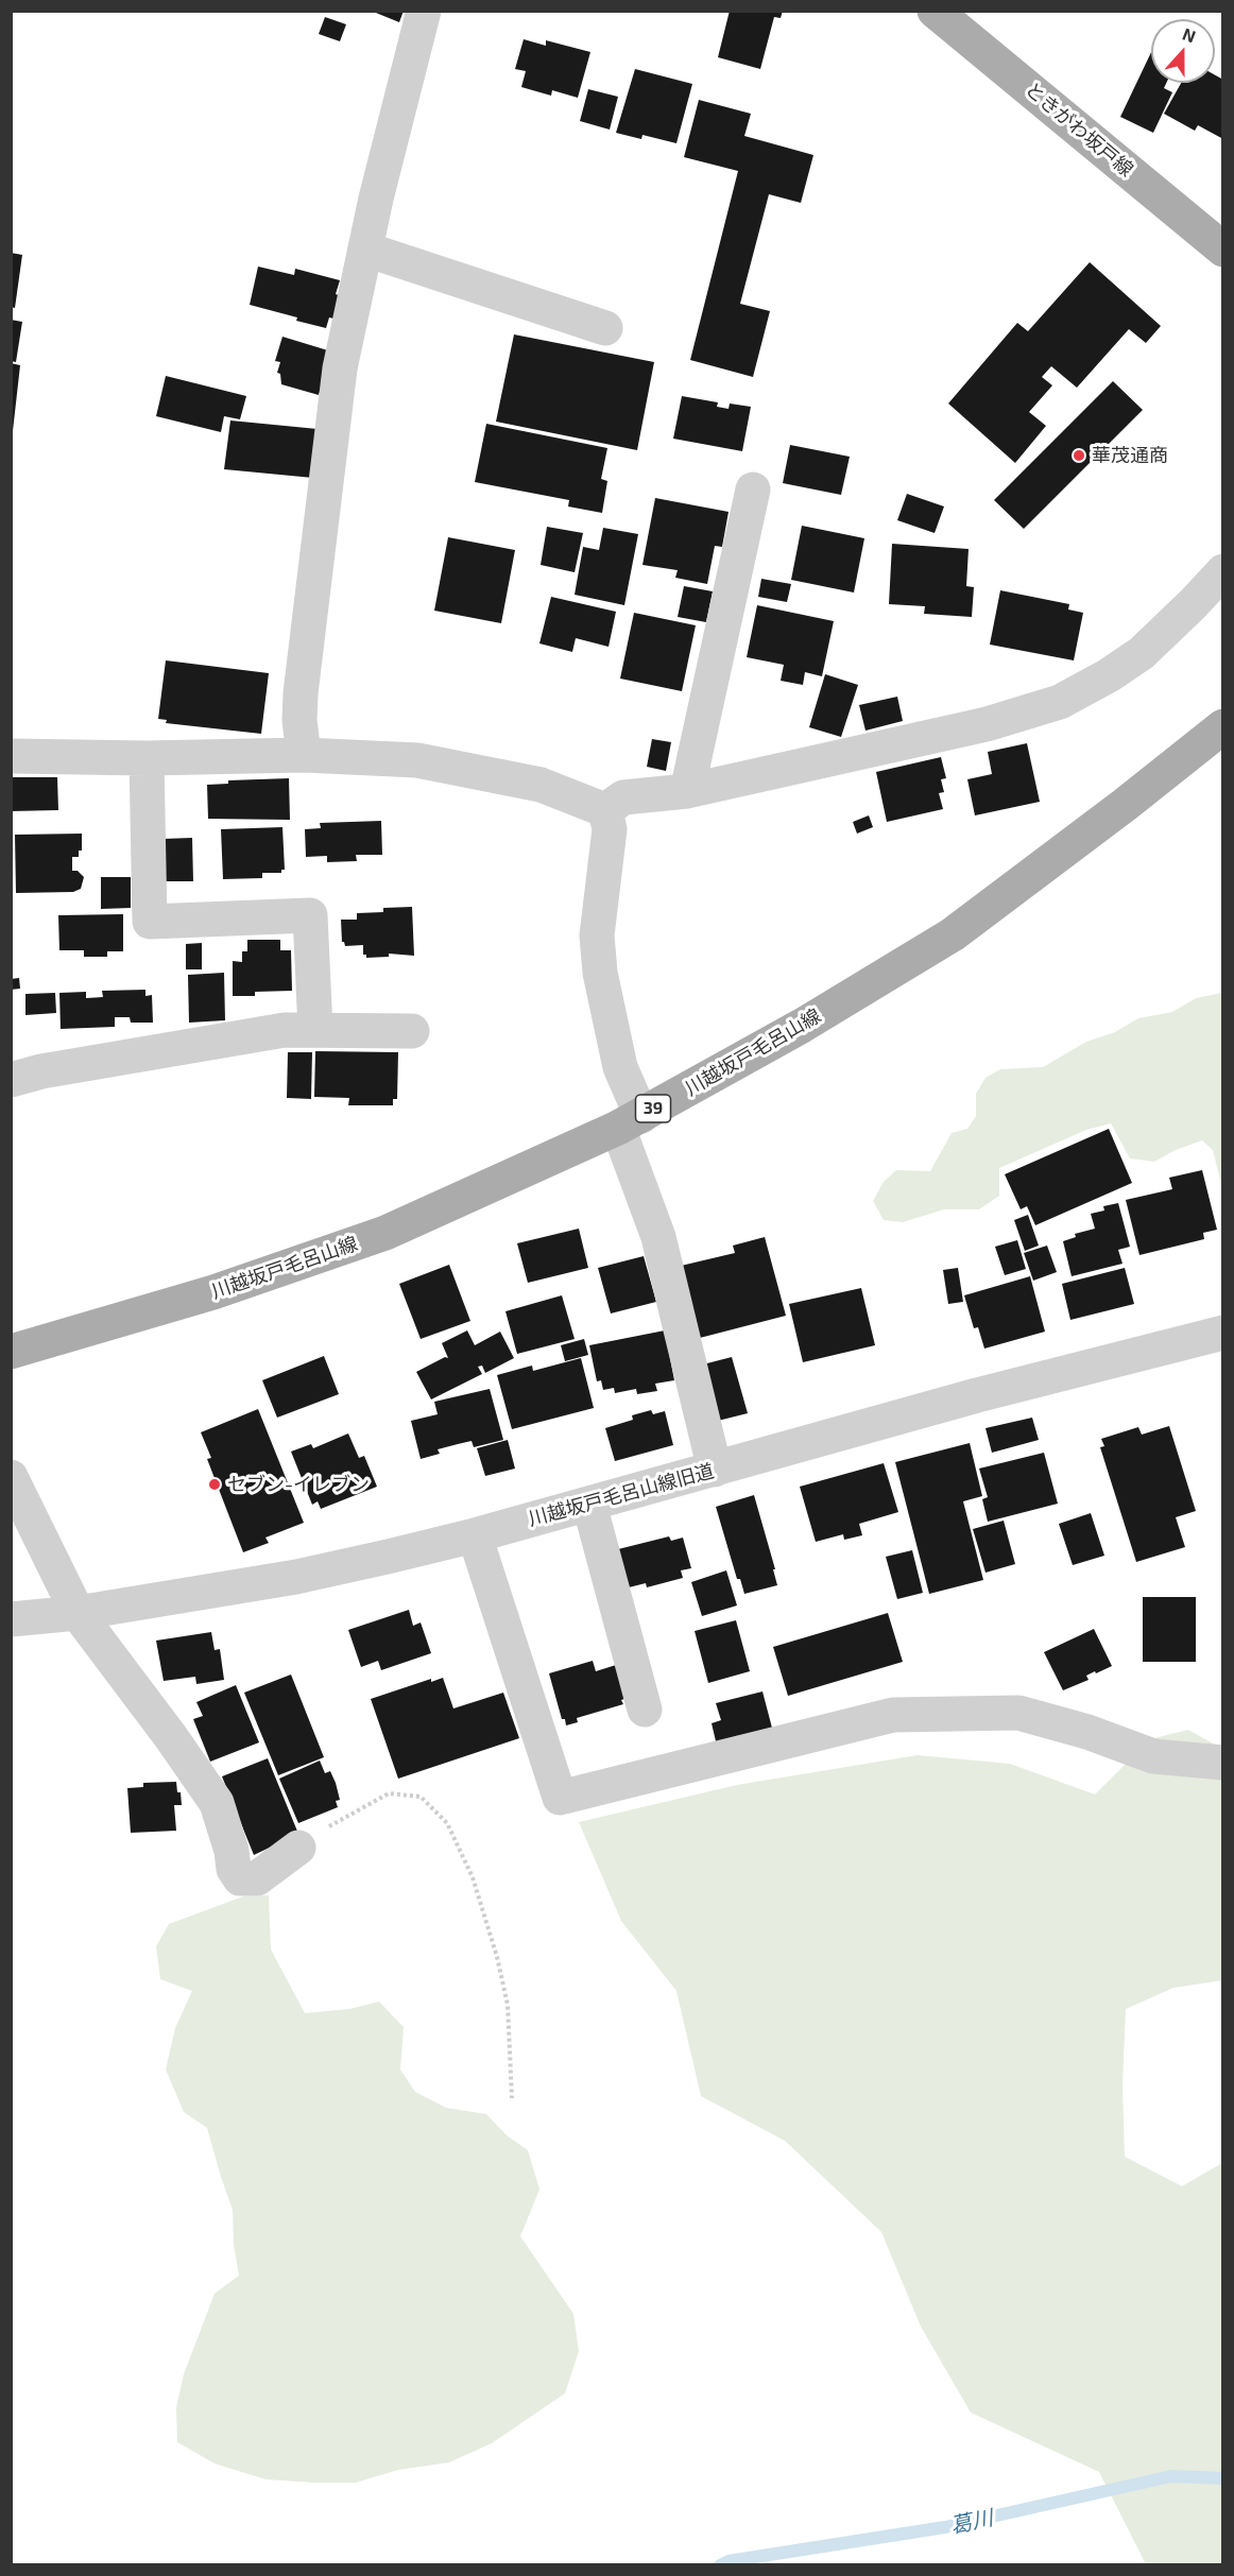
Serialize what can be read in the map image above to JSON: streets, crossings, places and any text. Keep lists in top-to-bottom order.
{
  "streets": {
    "main road": ["ときがわ坂戸線", "川越坂戸毛呂山線", "39"],
    "street": ["川越坂戸毛呂山線旧道"]
  },
  "water": ["葛川"],
  "places": ["華茂通商", "セブン-イレブン"],
  "north": "top"
}
